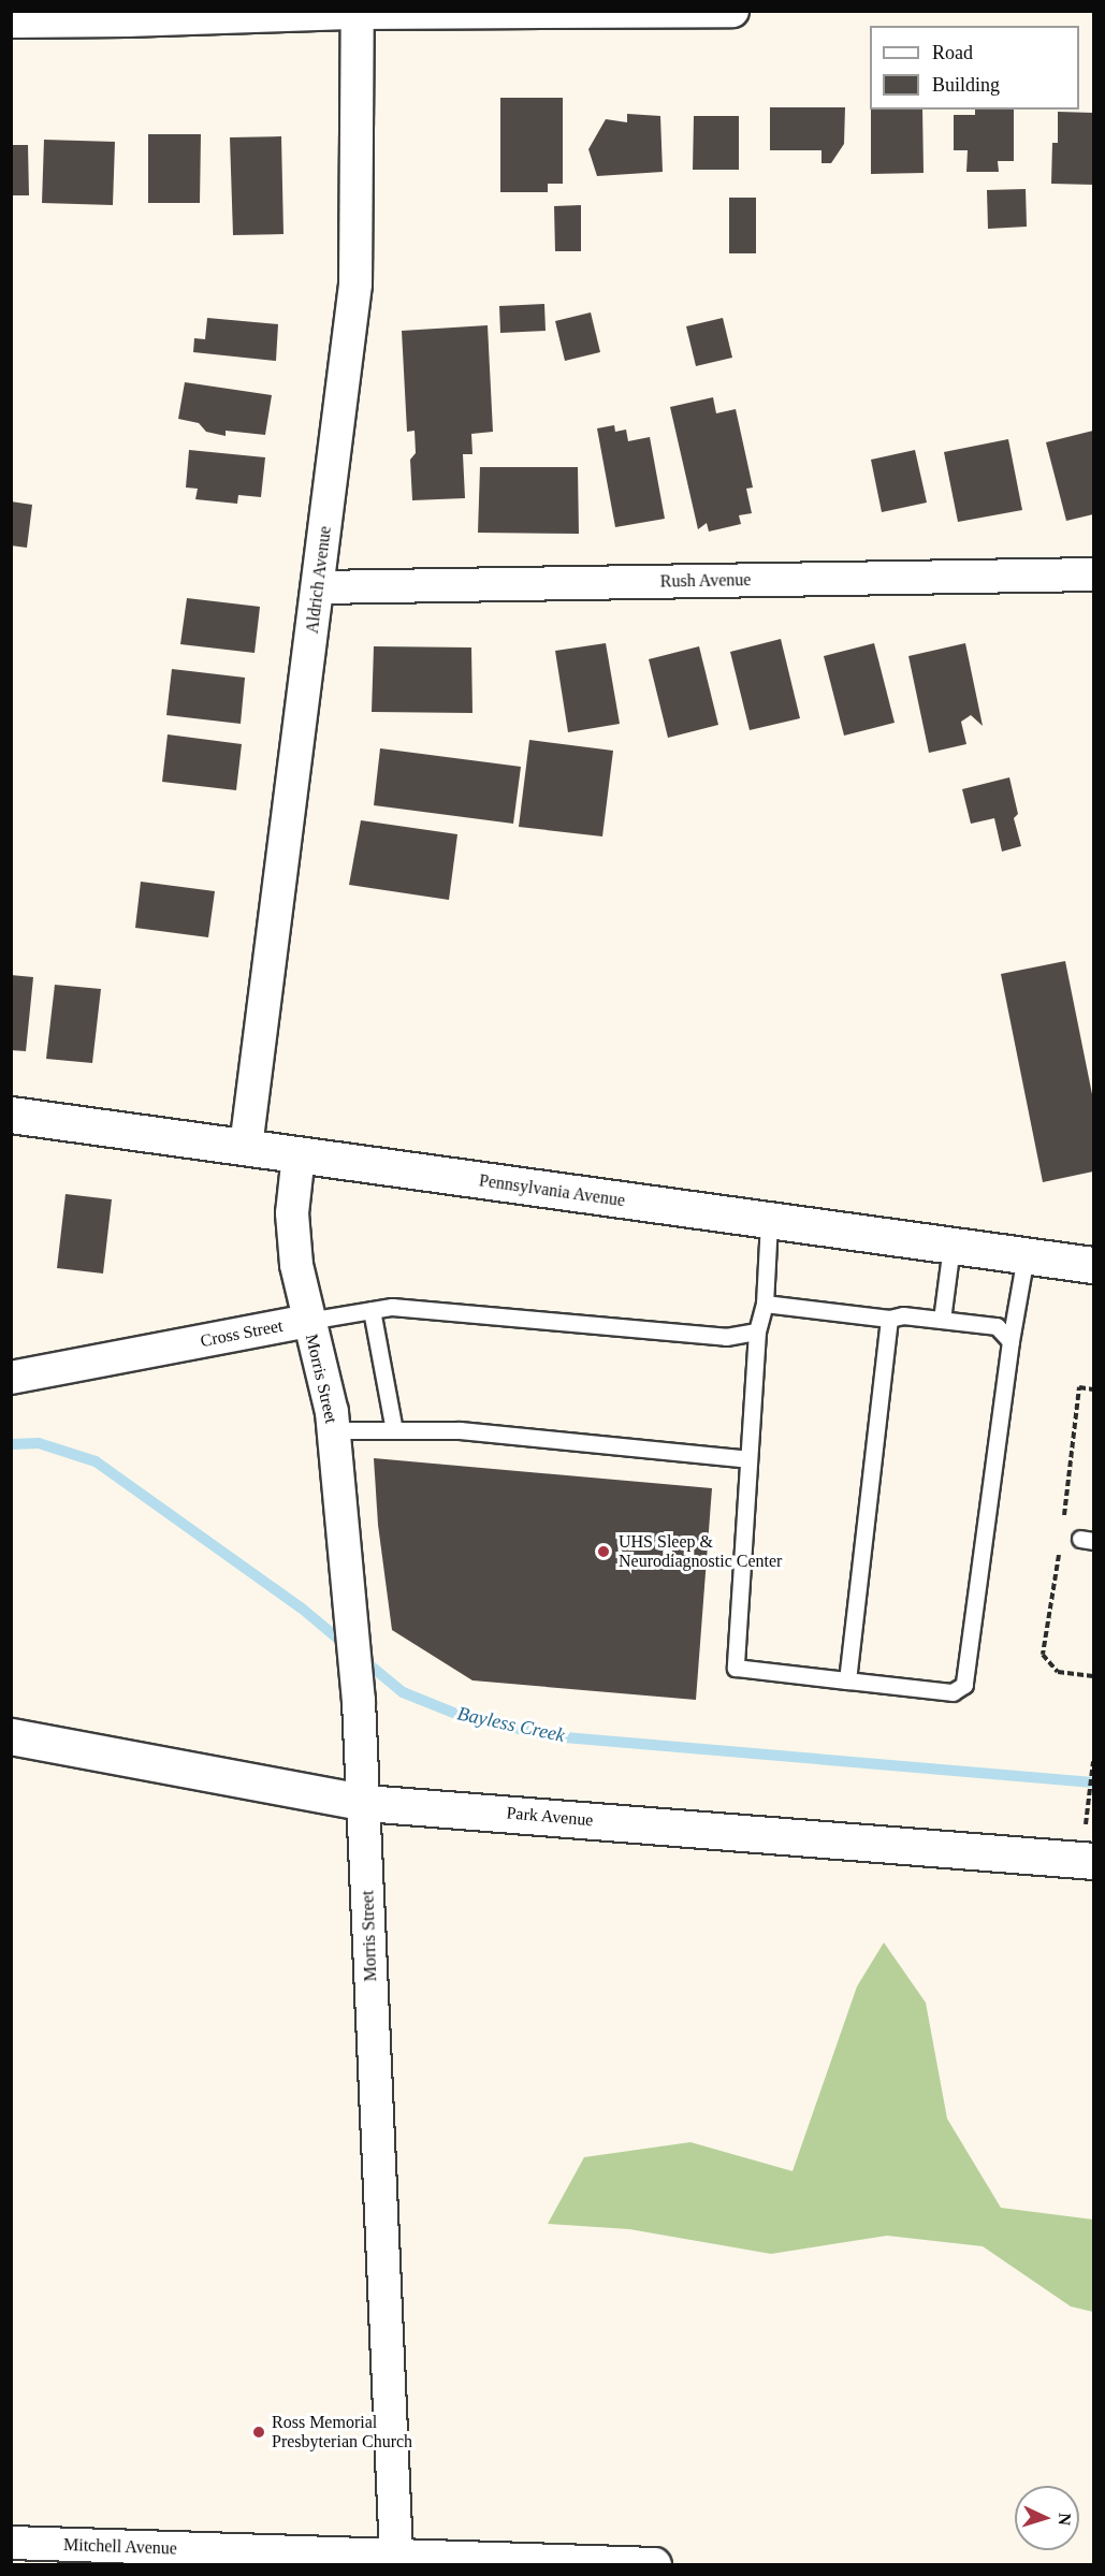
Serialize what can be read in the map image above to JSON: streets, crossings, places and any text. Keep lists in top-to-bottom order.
{
  "streets": {
    "street": [
      "Aldrich Avenue",
      "Rush Avenue",
      "Pennsylvania Avenue",
      "Cross Street",
      "Morris Street",
      "Park Avenue",
      "Mitchell Avenue"
    ]
  },
  "crossings": [
    ["Aldrich Avenue", "Rush Avenue"],
    ["Aldrich Avenue", "Pennsylvania Avenue"],
    ["Pennsylvania Avenue", "Cross Street"],
    ["Cross Street", "Morris Street"],
    ["Morris Street", "Park Avenue"],
    ["Morris Street", "Mitchell Avenue"]
  ],
  "water": ["Bayless Creek"],
  "places": ["UHS Sleep & Neurodiagnostic Center", "Ross Memorial Presbyterian Church"],
  "legend": ["Road", "Building"],
  "north": "right"
}
